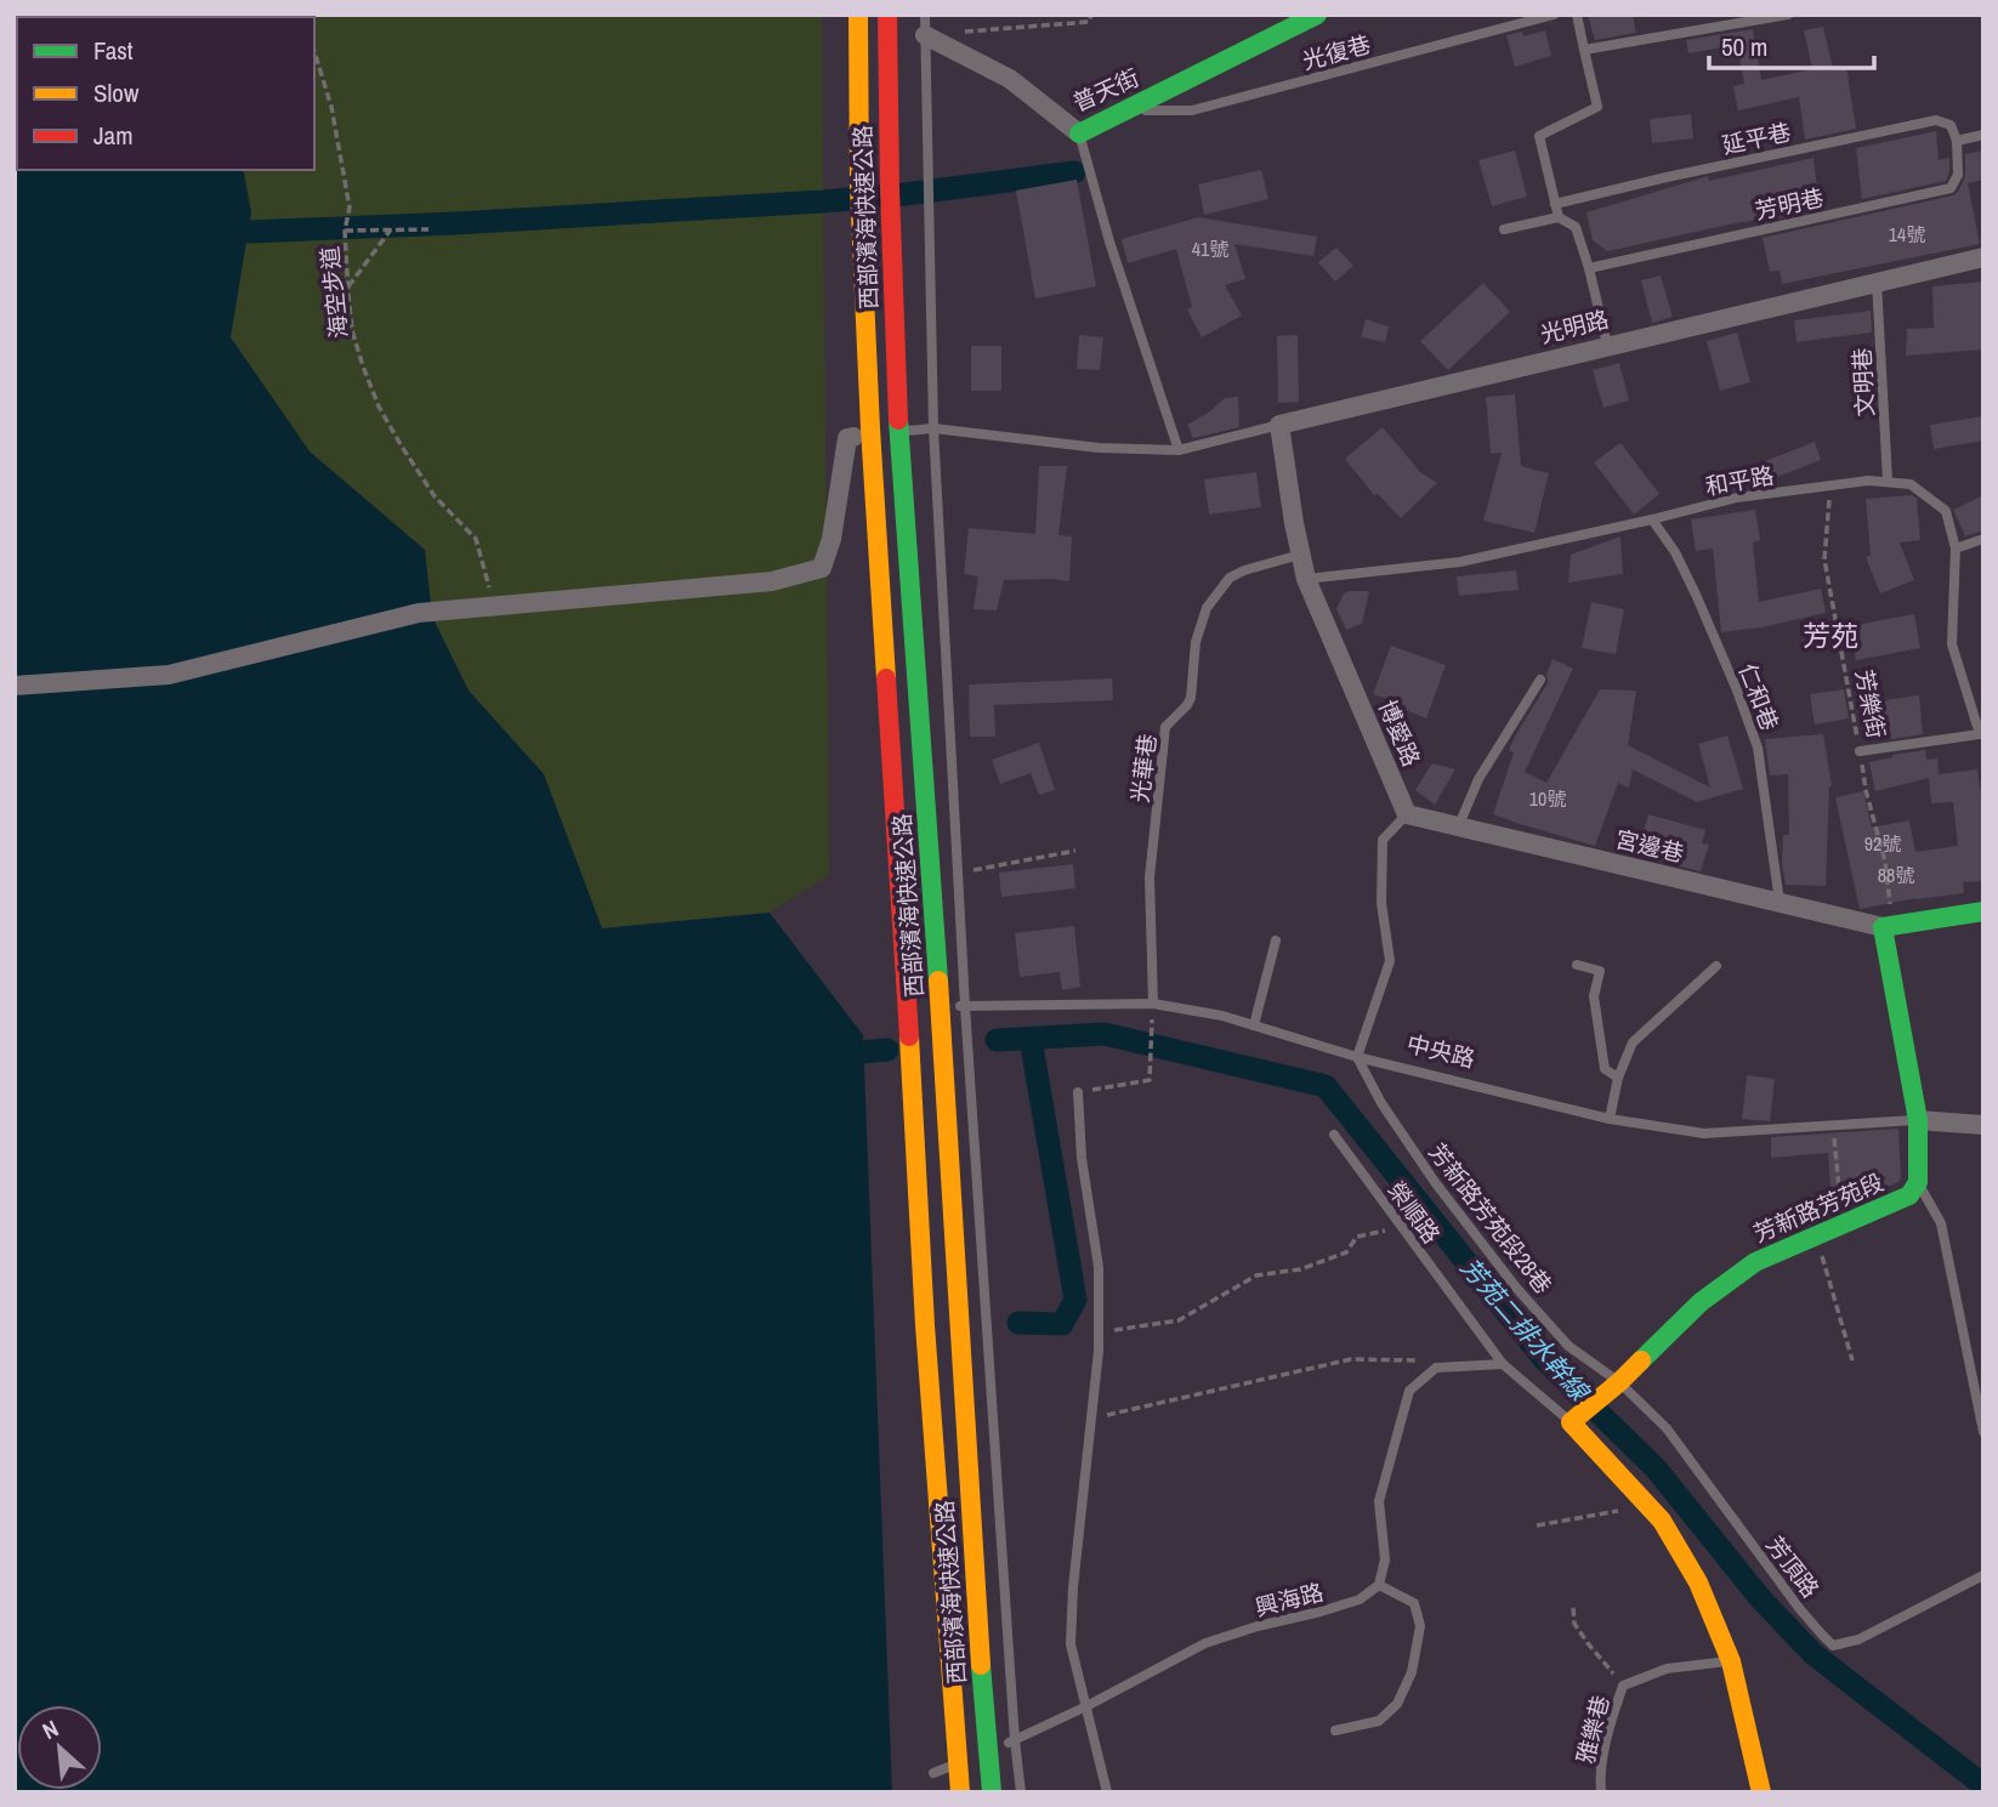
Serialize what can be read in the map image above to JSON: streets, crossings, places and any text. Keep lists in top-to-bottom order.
{
  "streets": {
    "main road": ["普天街", "西部濱海快速公路", "芳新路芳苑段"],
    "street": [
      "光明路",
      "博愛路",
      "宮邊巷",
      "中央路"
    ],
    "lane": [
      "光復巷",
      "延平巷",
      "芳明巷",
      "文明巷",
      "和平路",
      "仁和巷",
      "光華巷",
      "榮順路",
      "芳新路芳苑段28巷",
      "芳頂路",
      "興海路",
      "雅樂巷"
    ],
    "path": ["海空步道", "芳樂街"]
  },
  "crossings": [
    ["光復巷", "普天街"],
    ["延平巷", "芳明巷"],
    ["光明路", "文明巷"],
    ["光明路", "博愛路"],
    ["文明巷", "和平路"],
    ["和平路", "仁和巷"],
    ["和平路", "芳樂街"],
    ["和平路", "博愛路"],
    ["仁和巷", "宮邊巷"],
    ["芳樂街", "宮邊巷"],
    ["芳樂街", "芳新路芳苑段"],
    ["博愛路", "光華巷"],
    ["博愛路", "宮邊巷"],
    ["光華巷", "中央路"],
    ["宮邊巷", "芳新路芳苑段"],
    ["中央路", "芳新路芳苑段"],
    ["中央路", "芳新路芳苑段28巷"],
    ["芳新路芳苑段", "榮順路"],
    ["芳新路芳苑段", "芳新路芳苑段28巷"],
    ["芳新路芳苑段", "芳頂路"],
    ["芳新路芳苑段28巷", "芳頂路"]
  ],
  "districts": ["芳苑"],
  "water": ["芳苑二排水幹線"],
  "house_numbers": [
    "14號",
    "41號",
    "10號",
    "92號",
    "88號"
  ],
  "legend": ["Fast", "Slow", "Jam"],
  "scale_bar": "50 m",
  "north": "top left"
}
